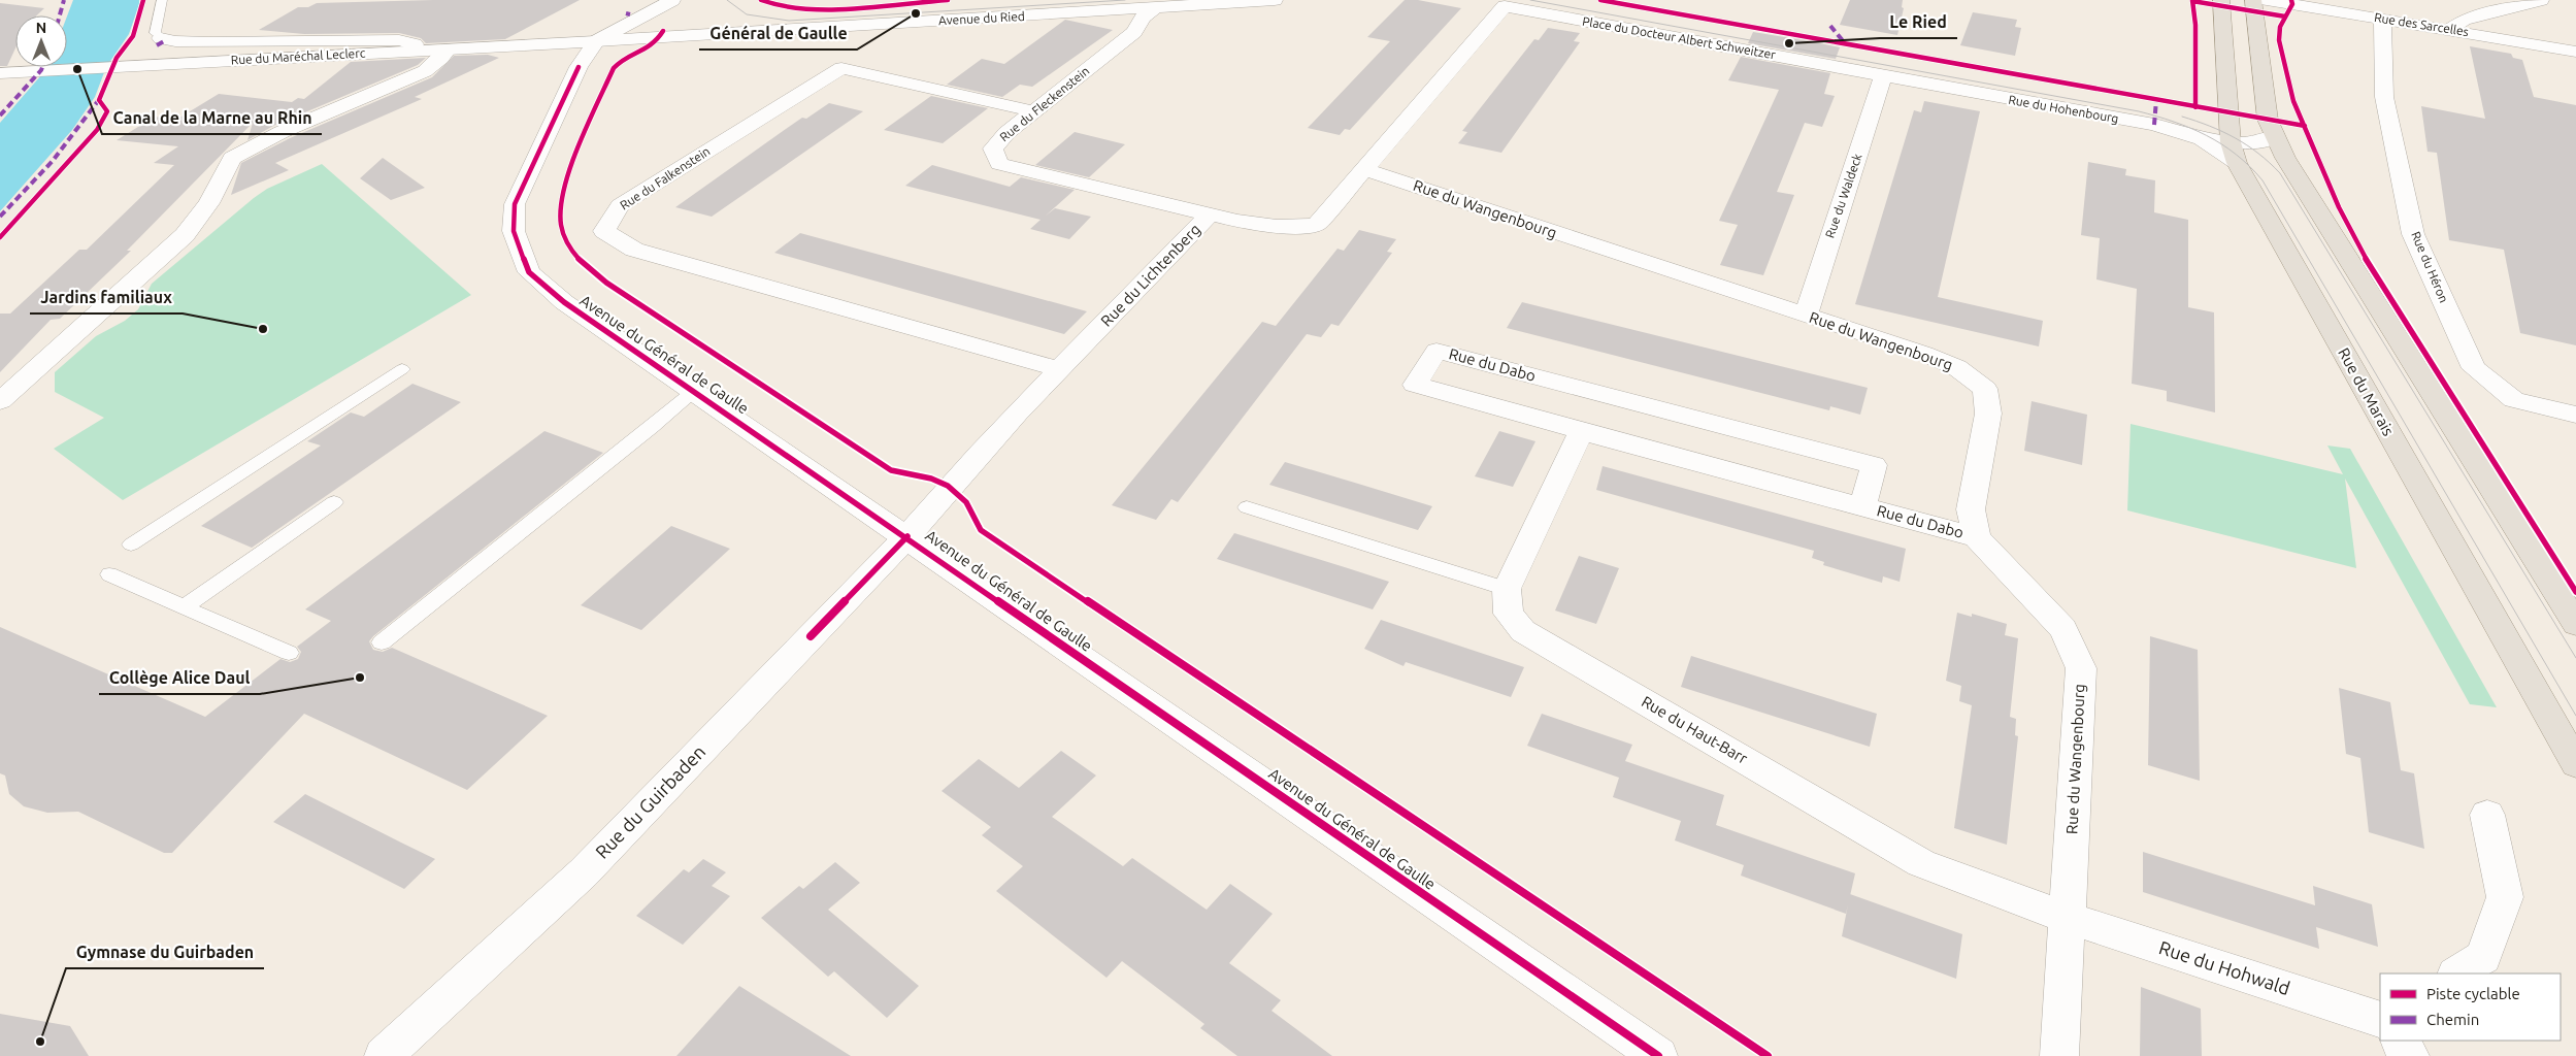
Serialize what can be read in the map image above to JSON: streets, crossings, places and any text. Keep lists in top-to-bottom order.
{
  "streets": {
    "main road": ["Rue du Marais"],
    "street": [
      "Avenue du Ried",
      "Rue des Sarcelles",
      "Place du Docteur Albert Schweitzer",
      "Rue du Maréchal Leclerc",
      "Rue du Fleckenstein",
      "Rue du Hohenbourg",
      "Rue du Falkenstein",
      "Rue du Waldeck",
      "Rue du Wangenbourg",
      "Rue du Héron",
      "Rue du Lichtenberg",
      "Avenue du Général de Gaulle",
      "Rue du Dabo",
      "Rue du Haut-Barr",
      "Rue du Guirbaden",
      "Rue du Hohwald"
    ]
  },
  "crossings": [
    ["Avenue du Ried", "Rue du Maréchal Leclerc"],
    ["Avenue du Ried", "Rue du Fleckenstein"],
    ["Avenue du Ried", "Avenue du Général de Gaulle"],
    ["Rue des Sarcelles", "Rue du Héron"],
    ["Place du Docteur Albert Schweitzer", "Rue du Hohenbourg"],
    ["Place du Docteur Albert Schweitzer", "Rue du Waldeck"],
    ["Place du Docteur Albert Schweitzer", "Rue du Lichtenberg"],
    ["Rue du Maréchal Leclerc", "Avenue du Général de Gaulle"],
    ["Rue du Fleckenstein", "Rue du Falkenstein"],
    ["Rue du Fleckenstein", "Rue du Lichtenberg"],
    ["Rue du Hohenbourg", "Rue du Waldeck"],
    ["Rue du Hohenbourg", "Rue du Marais"],
    ["Rue du Falkenstein", "Rue du Lichtenberg"],
    ["Rue du Waldeck", "Rue du Wangenbourg"],
    ["Rue du Wangenbourg", "Rue du Lichtenberg"],
    ["Rue du Wangenbourg", "Rue du Dabo"],
    ["Rue du Wangenbourg", "Rue du Haut-Barr"],
    ["Rue du Wangenbourg", "Rue du Hohwald"],
    ["Rue du Lichtenberg", "Avenue du Général de Gaulle"],
    ["Rue du Lichtenberg", "Rue du Guirbaden"],
    ["Avenue du Général de Gaulle", "Rue du Guirbaden"],
    ["Rue du Dabo", "Rue du Haut-Barr"],
    ["Rue du Haut-Barr", "Rue du Hohwald"]
  ],
  "places": [
    "Général de Gaulle",
    "Le Ried",
    "Canal de la Marne au Rhin",
    "Jardins familiaux",
    "Collège Alice Daul",
    "Gymnase du Guirbaden"
  ],
  "legend": ["Piste cyclable", "Chemin"],
  "north": "top"
}
